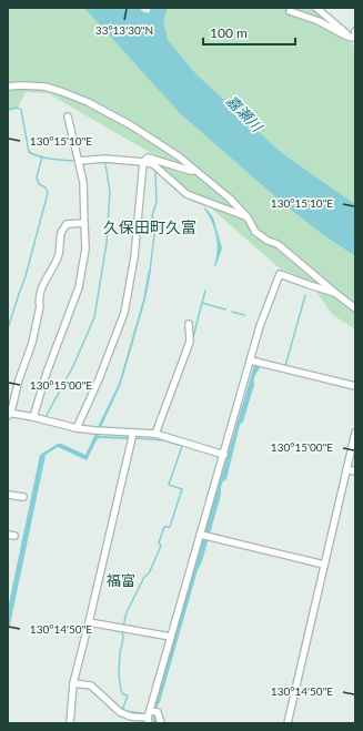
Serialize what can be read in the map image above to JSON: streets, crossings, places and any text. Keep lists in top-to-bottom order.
{
  "districts": ["久保田町久富", "福富"],
  "water": ["嘉瀬川"],
  "scale_bar": "100 m",
  "coordinates": [
    "33°13'30\"N",
    "130°15'10\"E",
    "130°15'00\"E",
    "130°14'50\"E"
  ]
}
